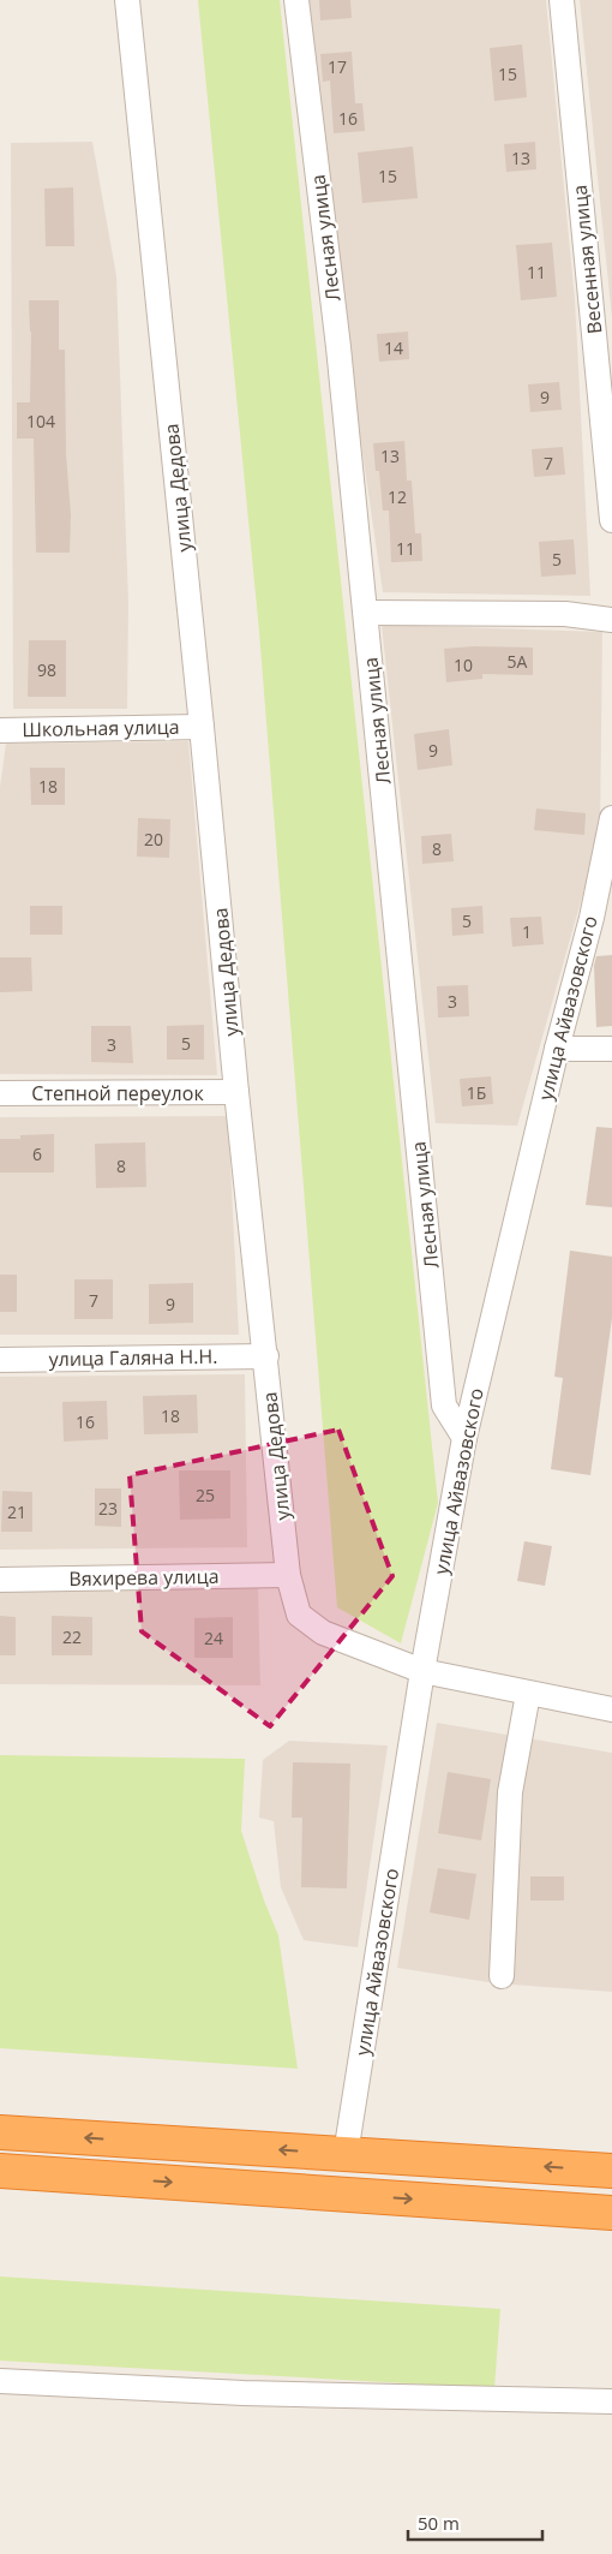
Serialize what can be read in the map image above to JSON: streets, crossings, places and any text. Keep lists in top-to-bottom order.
{
  "streets": {
    "street": [
      "Лесная улица",
      "Весенная улица",
      "улица Дедова",
      "Школьная улица",
      "улица Айвазовского",
      "Степной переулок",
      "улица Галяна Н.Н.",
      "Вяхирева улица"
    ]
  },
  "crossings": [
    ["Лесная улица", "улица Айвазовского"],
    ["улица Дедова", "Школьная улица"],
    ["улица Дедова", "улица Айвазовского"],
    ["улица Дедова", "Степной переулок"],
    ["улица Дедова", "улица Галяна Н.Н."],
    ["улица Дедова", "Вяхирева улица"]
  ],
  "house_numbers": [
    "17",
    "15",
    "16",
    "13",
    "15",
    "11",
    "14",
    "9",
    "104",
    "13",
    "7",
    "12",
    "11",
    "5",
    "5А",
    "10",
    "98",
    "9",
    "18",
    "20",
    "8",
    "5",
    "1",
    "3",
    "5",
    "3",
    "1Б",
    "6",
    "8",
    "7",
    "9",
    "18",
    "16",
    "25",
    "23",
    "21",
    "22",
    "24"
  ],
  "scale_bar": "50 m"
}
